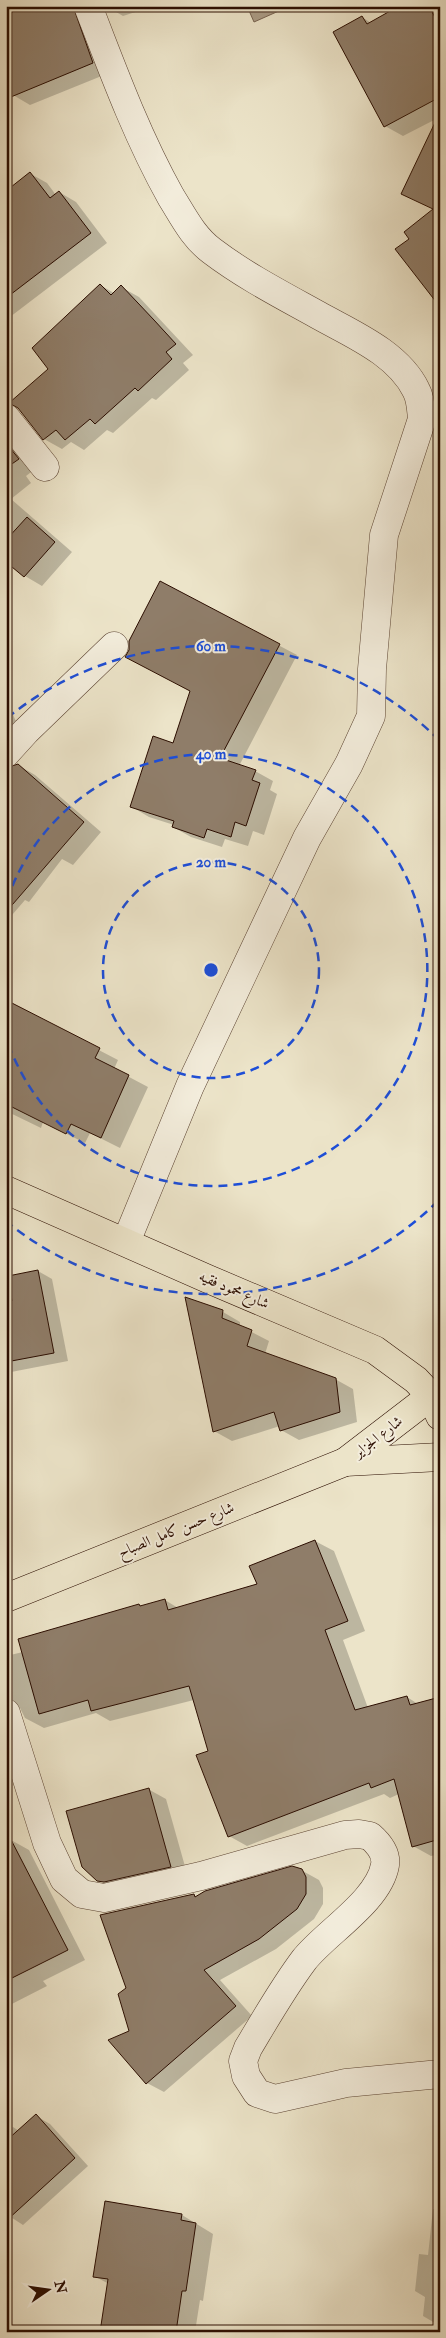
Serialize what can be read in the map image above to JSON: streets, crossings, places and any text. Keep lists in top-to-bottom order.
{
  "streets": {
    "main road": ["شارع محمود فقيه", "شارع الجزاير", "شارع حسن كامل الصباح"]
  },
  "crossings": [
    ["شارع محمود فقيه", "شارع الجزاير"],
    ["شارع الجزاير", "شارع حسن كامل الصباح"]
  ],
  "north": "right",
  "rings": ["60 m", "40 m", "20 m"]
}
